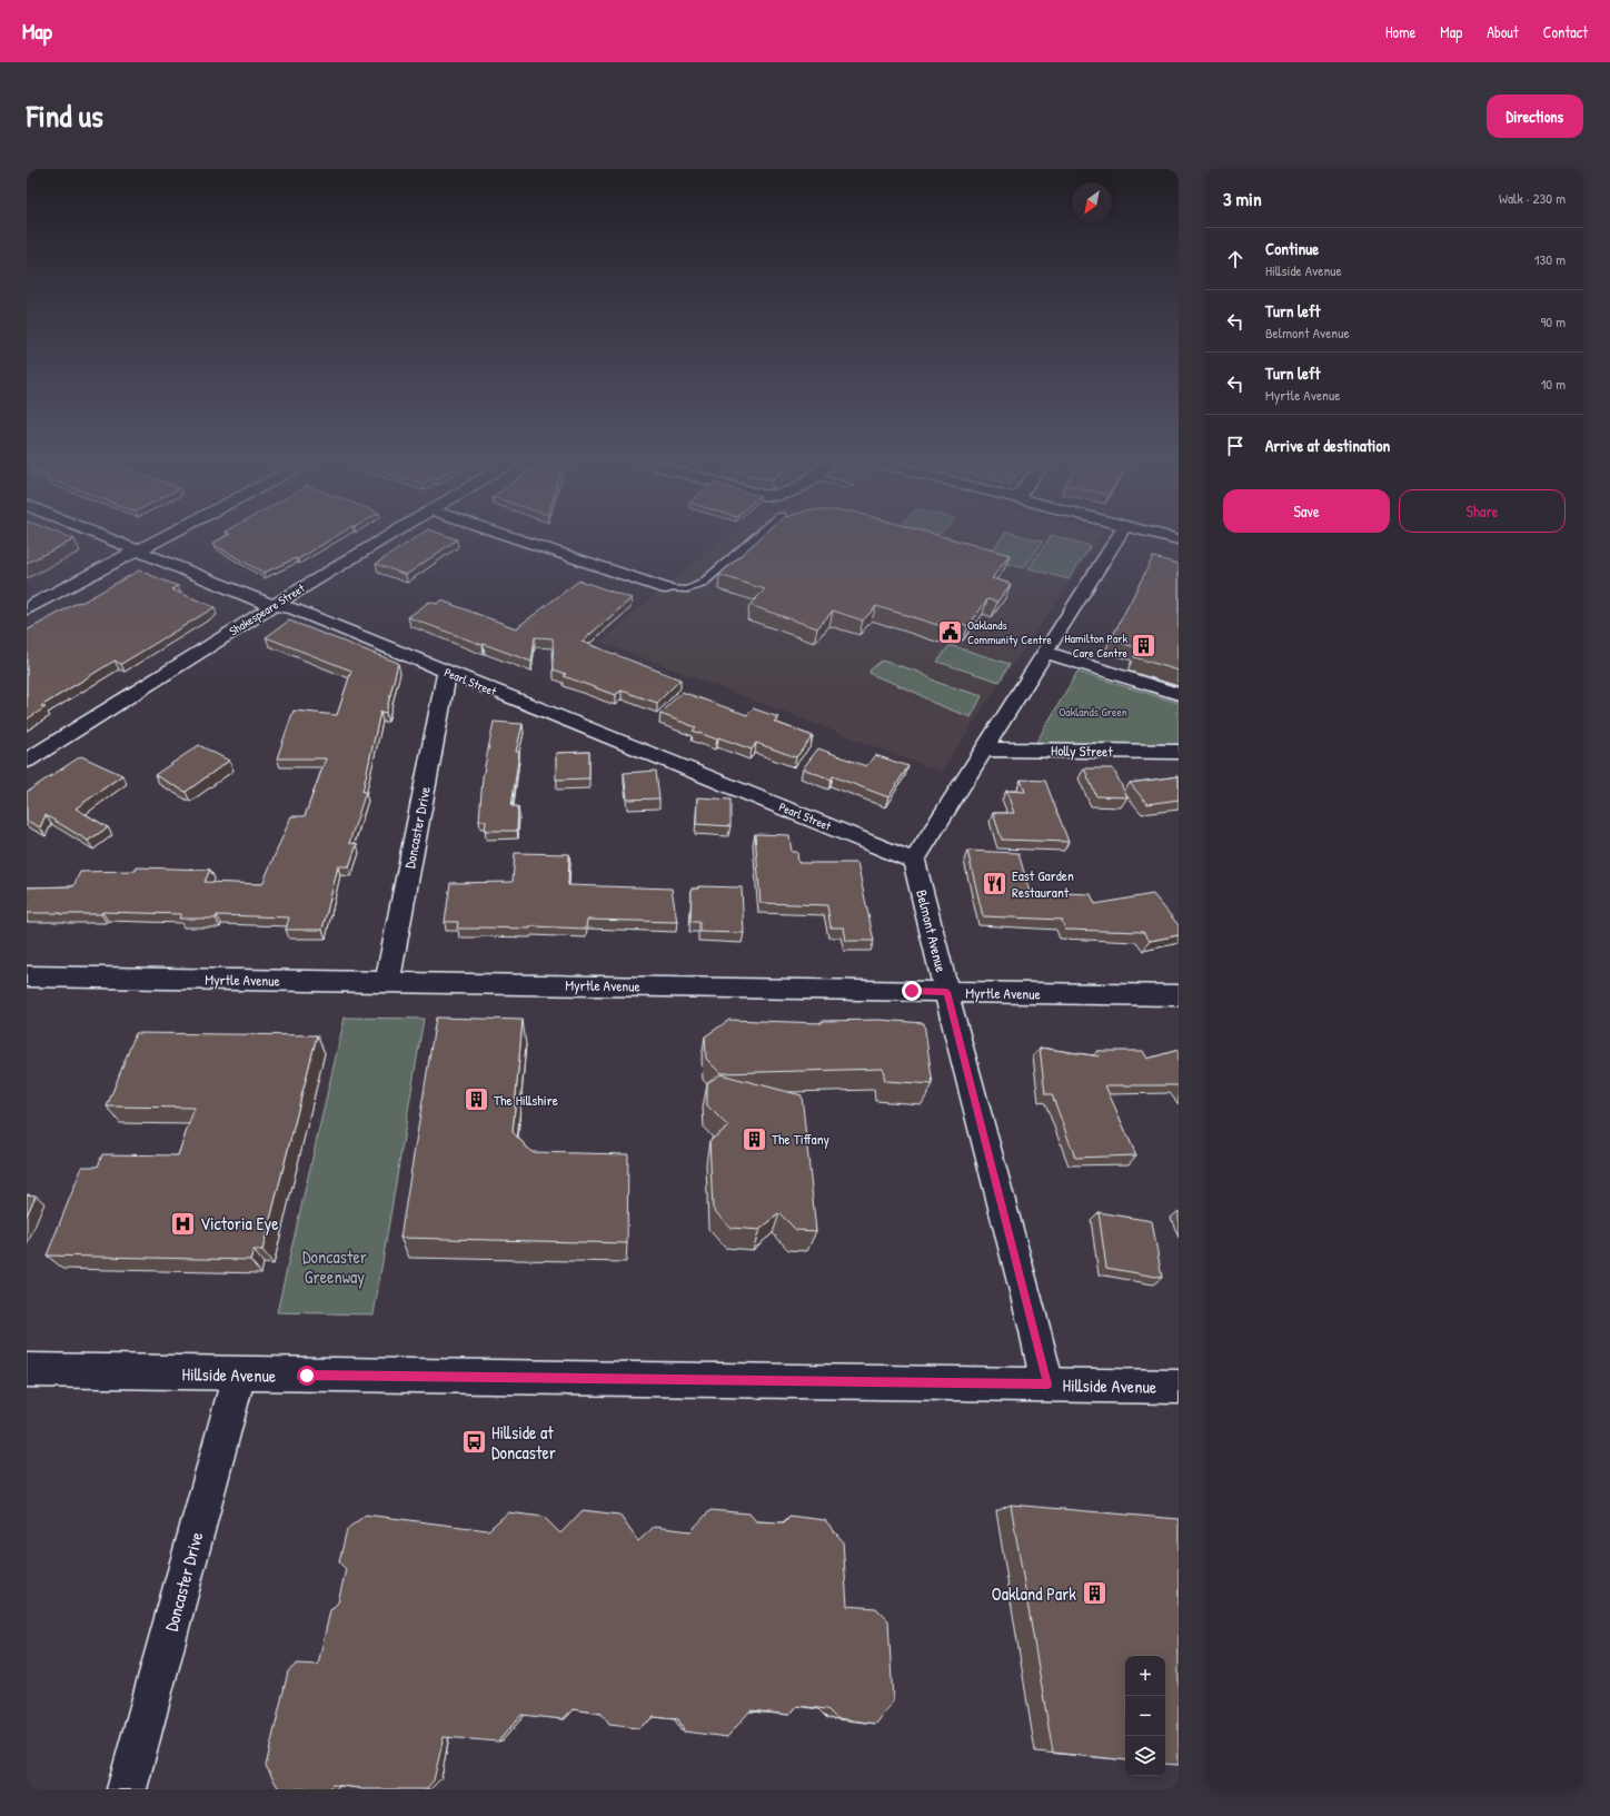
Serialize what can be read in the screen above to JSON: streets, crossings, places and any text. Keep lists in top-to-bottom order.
{
  "streets": {
    "street": [
      "Shakespeare Street",
      "Pearl Street",
      "Holly Street",
      "Doncaster Drive",
      "Belmont Avenue",
      "Myrtle Avenue",
      "Hillside Avenue"
    ]
  },
  "crossings": [
    ["Shakespeare Street", "Pearl Street"],
    ["Pearl Street", "Doncaster Drive"],
    ["Pearl Street", "Belmont Avenue"],
    ["Doncaster Drive", "Myrtle Avenue"],
    ["Doncaster Drive", "Hillside Avenue"],
    ["Belmont Avenue", "Myrtle Avenue"],
    ["Belmont Avenue", "Hillside Avenue"]
  ],
  "parks": ["Oaklands Green", "Doncaster Greenway"],
  "places": {
    "public building": ["Oaklands Community Centre"],
    "building": [
      "Hamilton Park Care Centre",
      "The Hillshire",
      "The Tiffany",
      "Oakland Park"
    ],
    "restaurant": ["East Garden Restaurant"],
    "hospital": ["Victoria Eye"],
    "bus stop": ["Hillside at Doncaster"]
  },
  "north": "bottom left",
  "page": {
    "header": "Map",
    "nav": [
      "Home",
      "Map",
      "About",
      "Contact"
    ],
    "title": "Find us",
    "buttons": [
      "Directions",
      ["Save", "Share"]
    ],
    "heading": ["3 min", "Walk · 230 m"],
    "list": [
      ["Continue", "Hillside Avenue", "130 m"],
      ["Turn left", "Belmont Avenue", "90 m"],
      ["Turn left", "Myrtle Avenue", "10 m"],
      "Arrive at destination"
    ],
    "map_buttons": ["+", "−"]
  }
}
